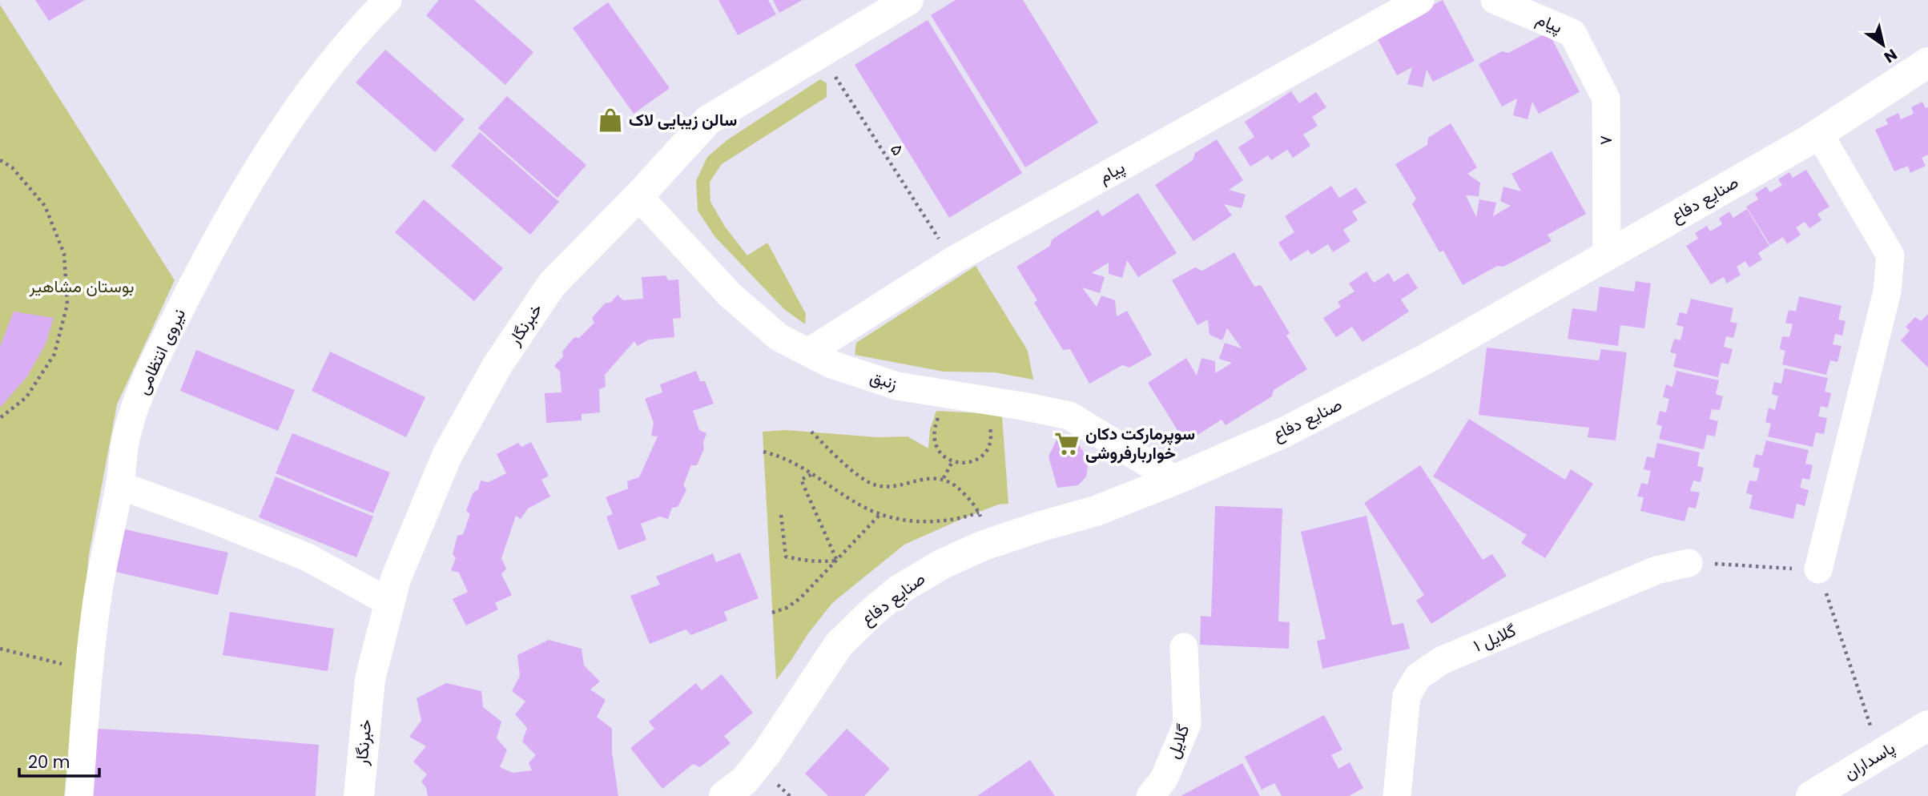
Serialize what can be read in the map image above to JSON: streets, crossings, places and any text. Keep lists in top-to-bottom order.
{
  "streets": {
    "street": [
      "پیام",
      "۷",
      "صنایع دفاع",
      "خبرنگار",
      "نیروی انتظامی",
      "زنبق",
      "گلایل ۱",
      "گلایل",
      "پاسداران"
    ],
    "path": ["۵"]
  },
  "crossings": [
    ["پیام", "۷"],
    ["پیام", "۵"],
    ["پیام", "زنبق"],
    ["۷", "صنایع دفاع"],
    ["۵", "خبرنگار"],
    ["صنایع دفاع", "زنبق"],
    ["خبرنگار", "زنبق"]
  ],
  "parks": ["بوستان مشاهیر"],
  "places": {
    "shop": ["سالن زیبایی لاک"],
    "supermarket": ["سوپرمارکت دکان خواربارفروشی"]
  },
  "scale_bar": "20 m",
  "north": "bottom right"
}
